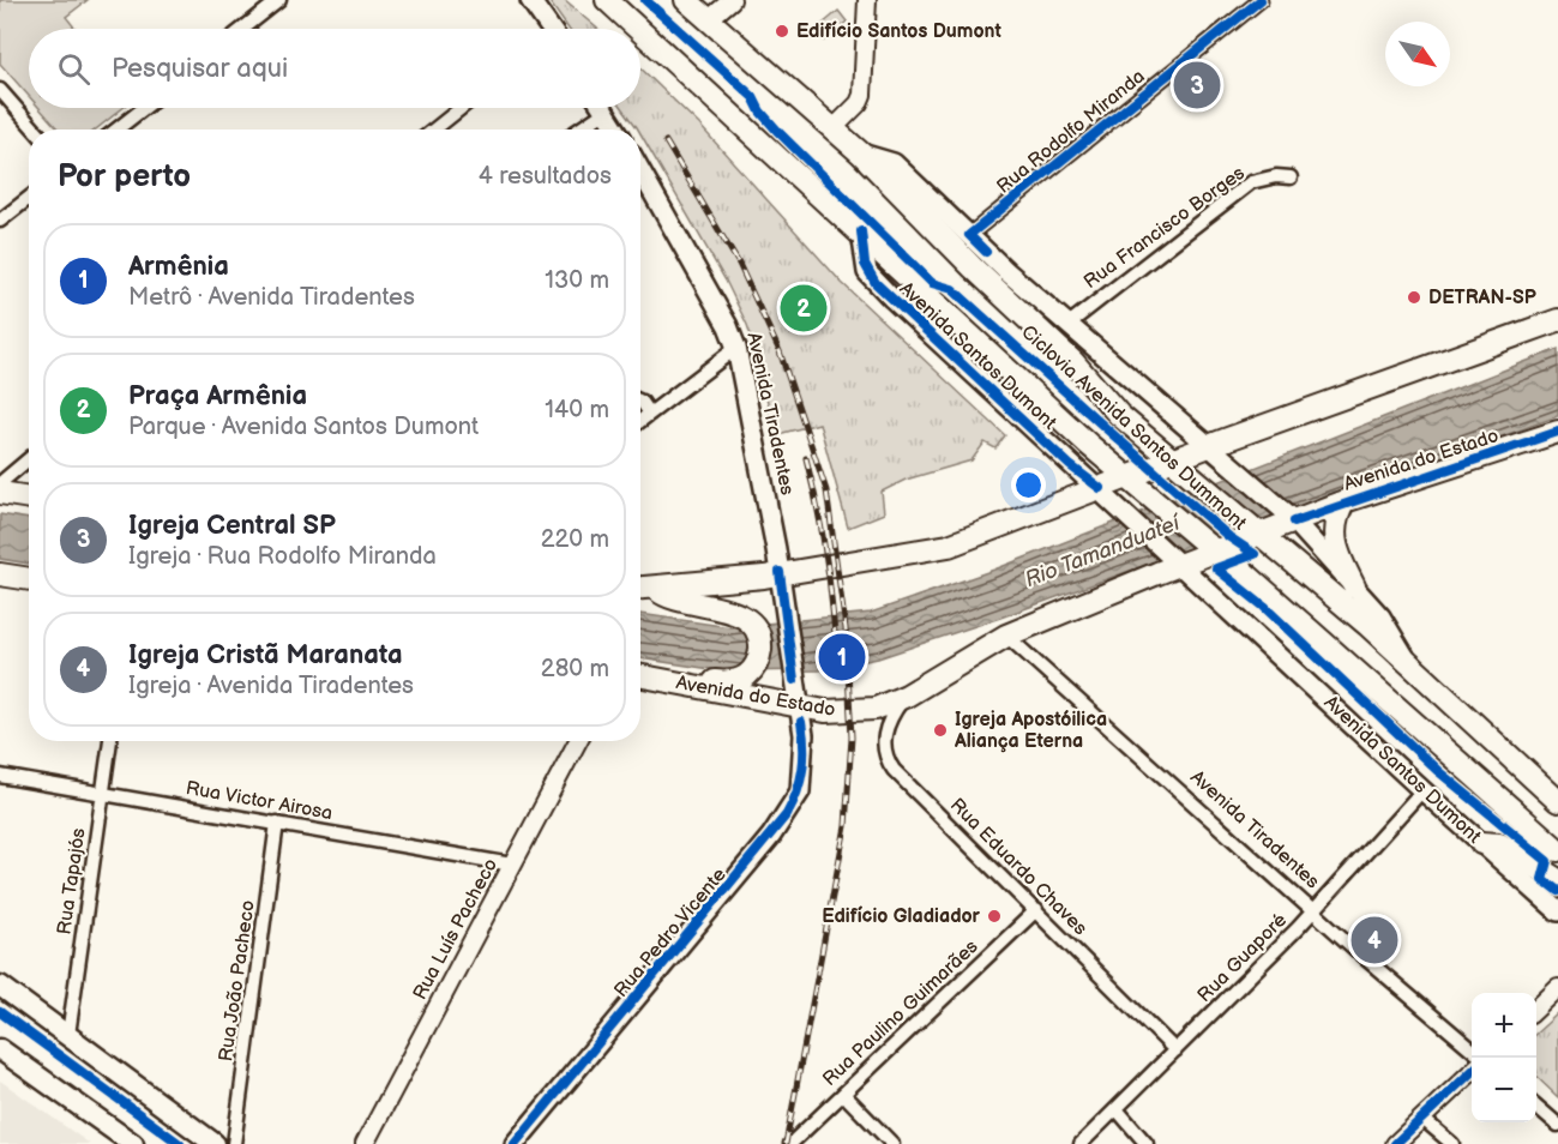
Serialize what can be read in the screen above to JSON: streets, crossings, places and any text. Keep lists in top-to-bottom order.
{
  "streets": {
    "highway": ["Avenida Santos Dumont", "Avenida do Estado"],
    "main road": ["Avenida Tiradentes", "Rua Pedro Vicente"],
    "street": [
      "Rua Rodolfo Miranda",
      "Rua Francisco Borges",
      "Rua Victor Airosa",
      "Rua Eduardo Chaves",
      "Rua Tapajós",
      "Rua Luís Pacheco",
      "Rua Guaporé",
      "Rua João Pacheco",
      "Rua Paulino Guimarães"
    ],
    "cycle path": ["Ciclovia Avenida Santos Dummont"]
  },
  "crossings": [
    ["Avenida Santos Dumont", "Avenida do Estado"],
    ["Avenida Santos Dumont", "Rua Guaporé"],
    ["Avenida Tiradentes", "Avenida do Estado"],
    ["Avenida Tiradentes", "Rua Pedro Vicente"],
    ["Avenida Tiradentes", "Rua Guaporé"],
    ["Avenida do Estado", "Rua Eduardo Chaves"],
    ["Avenida do Estado", "Rua Pedro Vicente"],
    ["Rua Victor Airosa", "Rua Tapajós"],
    ["Rua Victor Airosa", "Rua Luís Pacheco"],
    ["Rua Victor Airosa", "Rua João Pacheco"],
    ["Rua Eduardo Chaves", "Rua Guaporé"],
    ["Rua Eduardo Chaves", "Rua Paulino Guimarães"]
  ],
  "water": ["Rio Tamanduateí"],
  "places": [
    "Edifício Santos Dumont",
    "DETRAN-SP",
    "Igreja Apostóilica Aliança Eterna",
    "Edifício Gladiador"
  ],
  "north": "bottom right",
  "page": {
    "search": "Pesquisar aqui",
    "pins": [
      "3",
      "2",
      "1",
      "4"
    ],
    "heading": ["Por perto", "4 resultados"],
    "list": [
      {
        "mark": "1",
        "name": "Armênia",
        "note": "Metrô · Avenida Tiradentes",
        "value": "130 m"
      },
      {
        "mark": "2",
        "name": "Praça Armênia",
        "note": "Parque · Avenida Santos Dumont",
        "value": "140 m"
      },
      {
        "mark": "3",
        "name": "Igreja Central SP",
        "note": "Igreja · Rua Rodolfo Miranda",
        "value": "220 m"
      },
      {
        "mark": "4",
        "name": "Igreja Cristã Maranata",
        "note": "Igreja · Avenida Tiradentes",
        "value": "280 m"
      }
    ],
    "map_buttons": ["+", "−"]
  }
}
